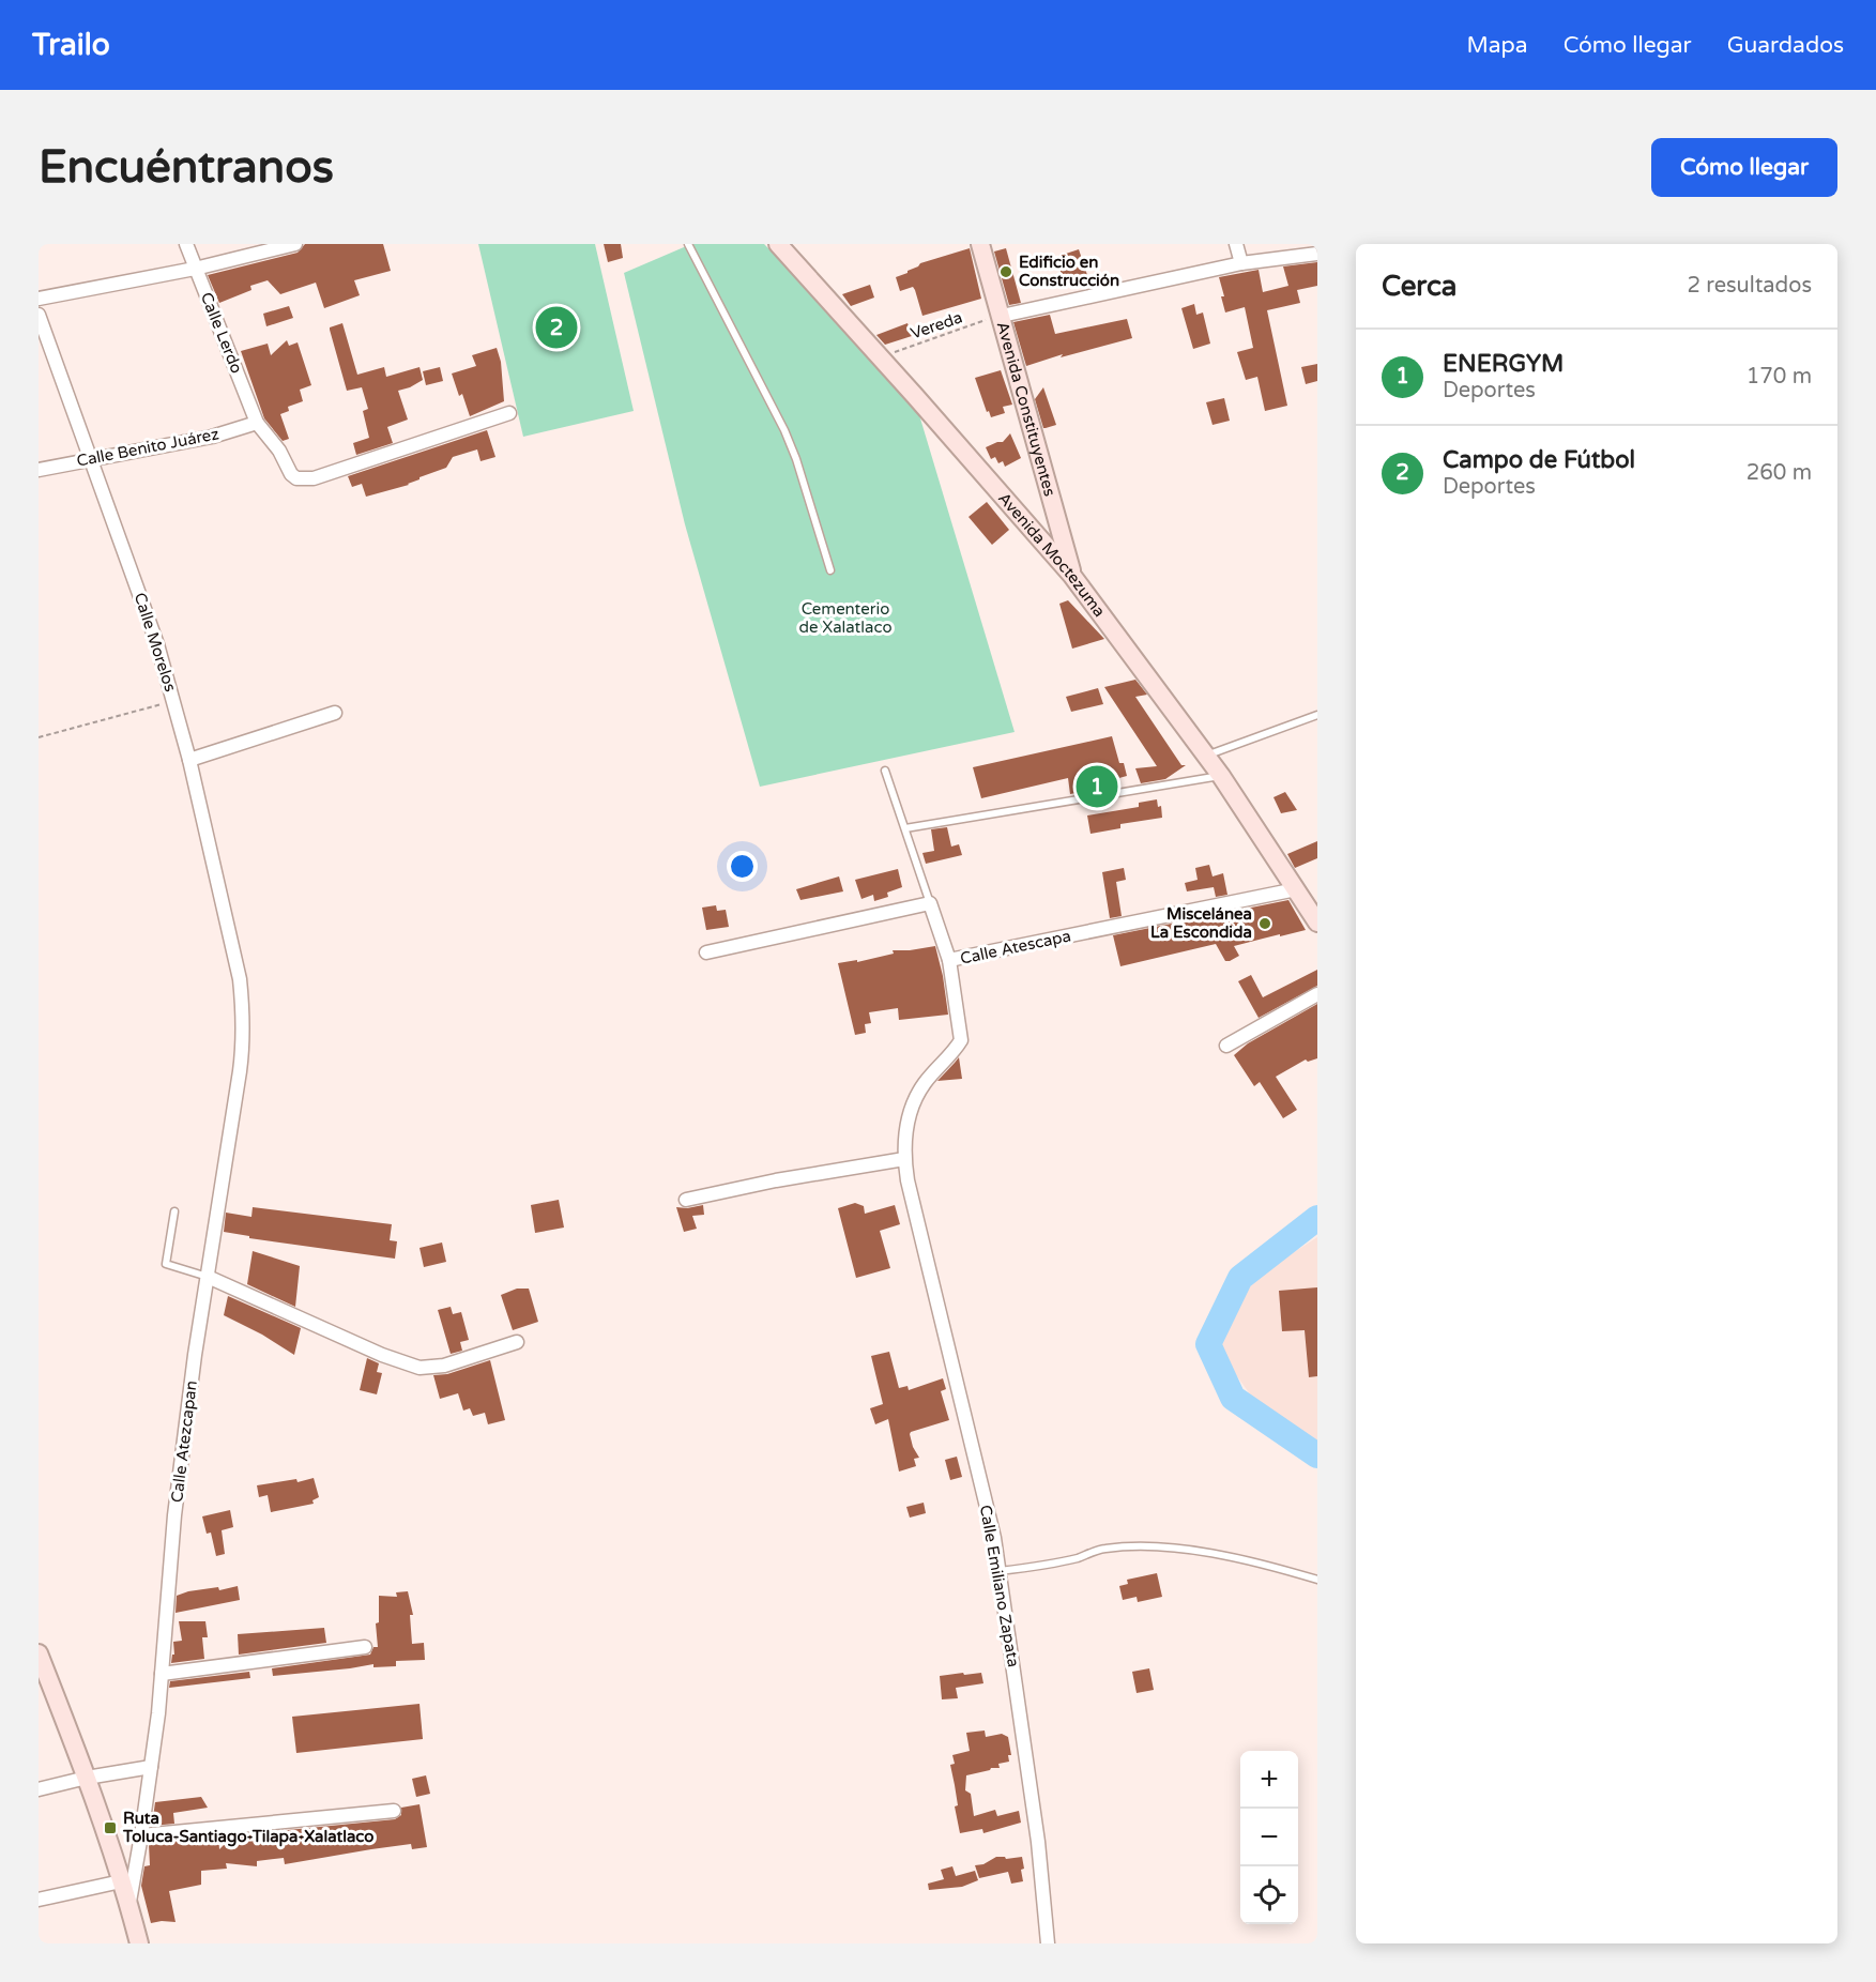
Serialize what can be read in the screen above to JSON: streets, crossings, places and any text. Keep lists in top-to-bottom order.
{
  "streets": {
    "main road": ["Avenida Constituyentes", "Avenida Moctezuma"],
    "street": [
      "Calle Lerdo",
      "Calle Benito Juárez",
      "Calle Morelos",
      "Calle Atescapa",
      "Calle Atezcapan",
      "Calle Emiliano Zapata"
    ],
    "path": ["Vereda"]
  },
  "crossings": [
    ["Vereda", "Avenida Constituyentes"],
    ["Vereda", "Avenida Moctezuma"],
    ["Calle Lerdo", "Calle Benito Juárez"],
    ["Avenida Constituyentes", "Avenida Moctezuma"],
    ["Calle Benito Juárez", "Calle Morelos"],
    ["Avenida Moctezuma", "Calle Atescapa"],
    ["Calle Morelos", "Calle Atezcapan"],
    ["Calle Atescapa", "Calle Emiliano Zapata"]
  ],
  "parks": ["Cementerio de Xalatlaco"],
  "places": {
    "other": ["Edificio en Construcción", "Miscelánea La Escondida"],
    "transit": ["Ruta Toluca-Santiago-Tilapa-Xalatlaco"]
  },
  "page": {
    "header": "Trailo",
    "nav": ["Mapa", "Cómo llegar", "Guardados"],
    "buttons": "Cómo llegar",
    "title": "Encuéntranos",
    "heading": ["Cerca", "2 resultados"],
    "pins": ["2", "1"],
    "list": [
      {
        "mark": "1",
        "name": "ENERGYM",
        "note": "Deportes",
        "value": "170 m"
      },
      {
        "mark": "2",
        "name": "Campo de Fútbol",
        "note": "Deportes",
        "value": "260 m"
      }
    ],
    "map_buttons": ["+", "−"]
  }
}
